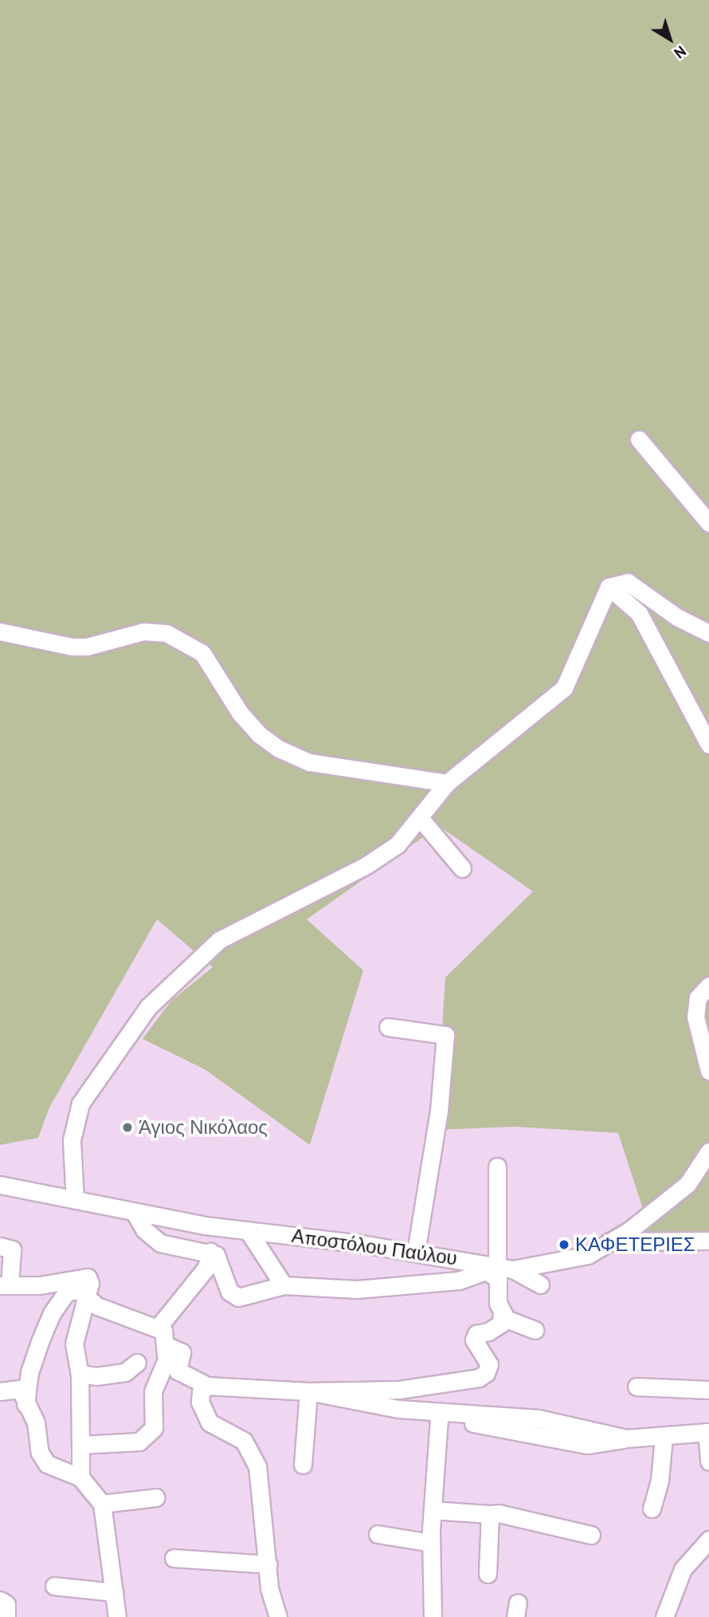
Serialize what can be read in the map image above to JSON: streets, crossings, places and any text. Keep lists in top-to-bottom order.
{
  "streets": {
    "street": ["Αποστόλου Παύλου"]
  },
  "places": ["Άγιος Νικόλαος", "ΚΑΦΕΤΕΡΙΕΣ"],
  "north": "bottom right"
}
